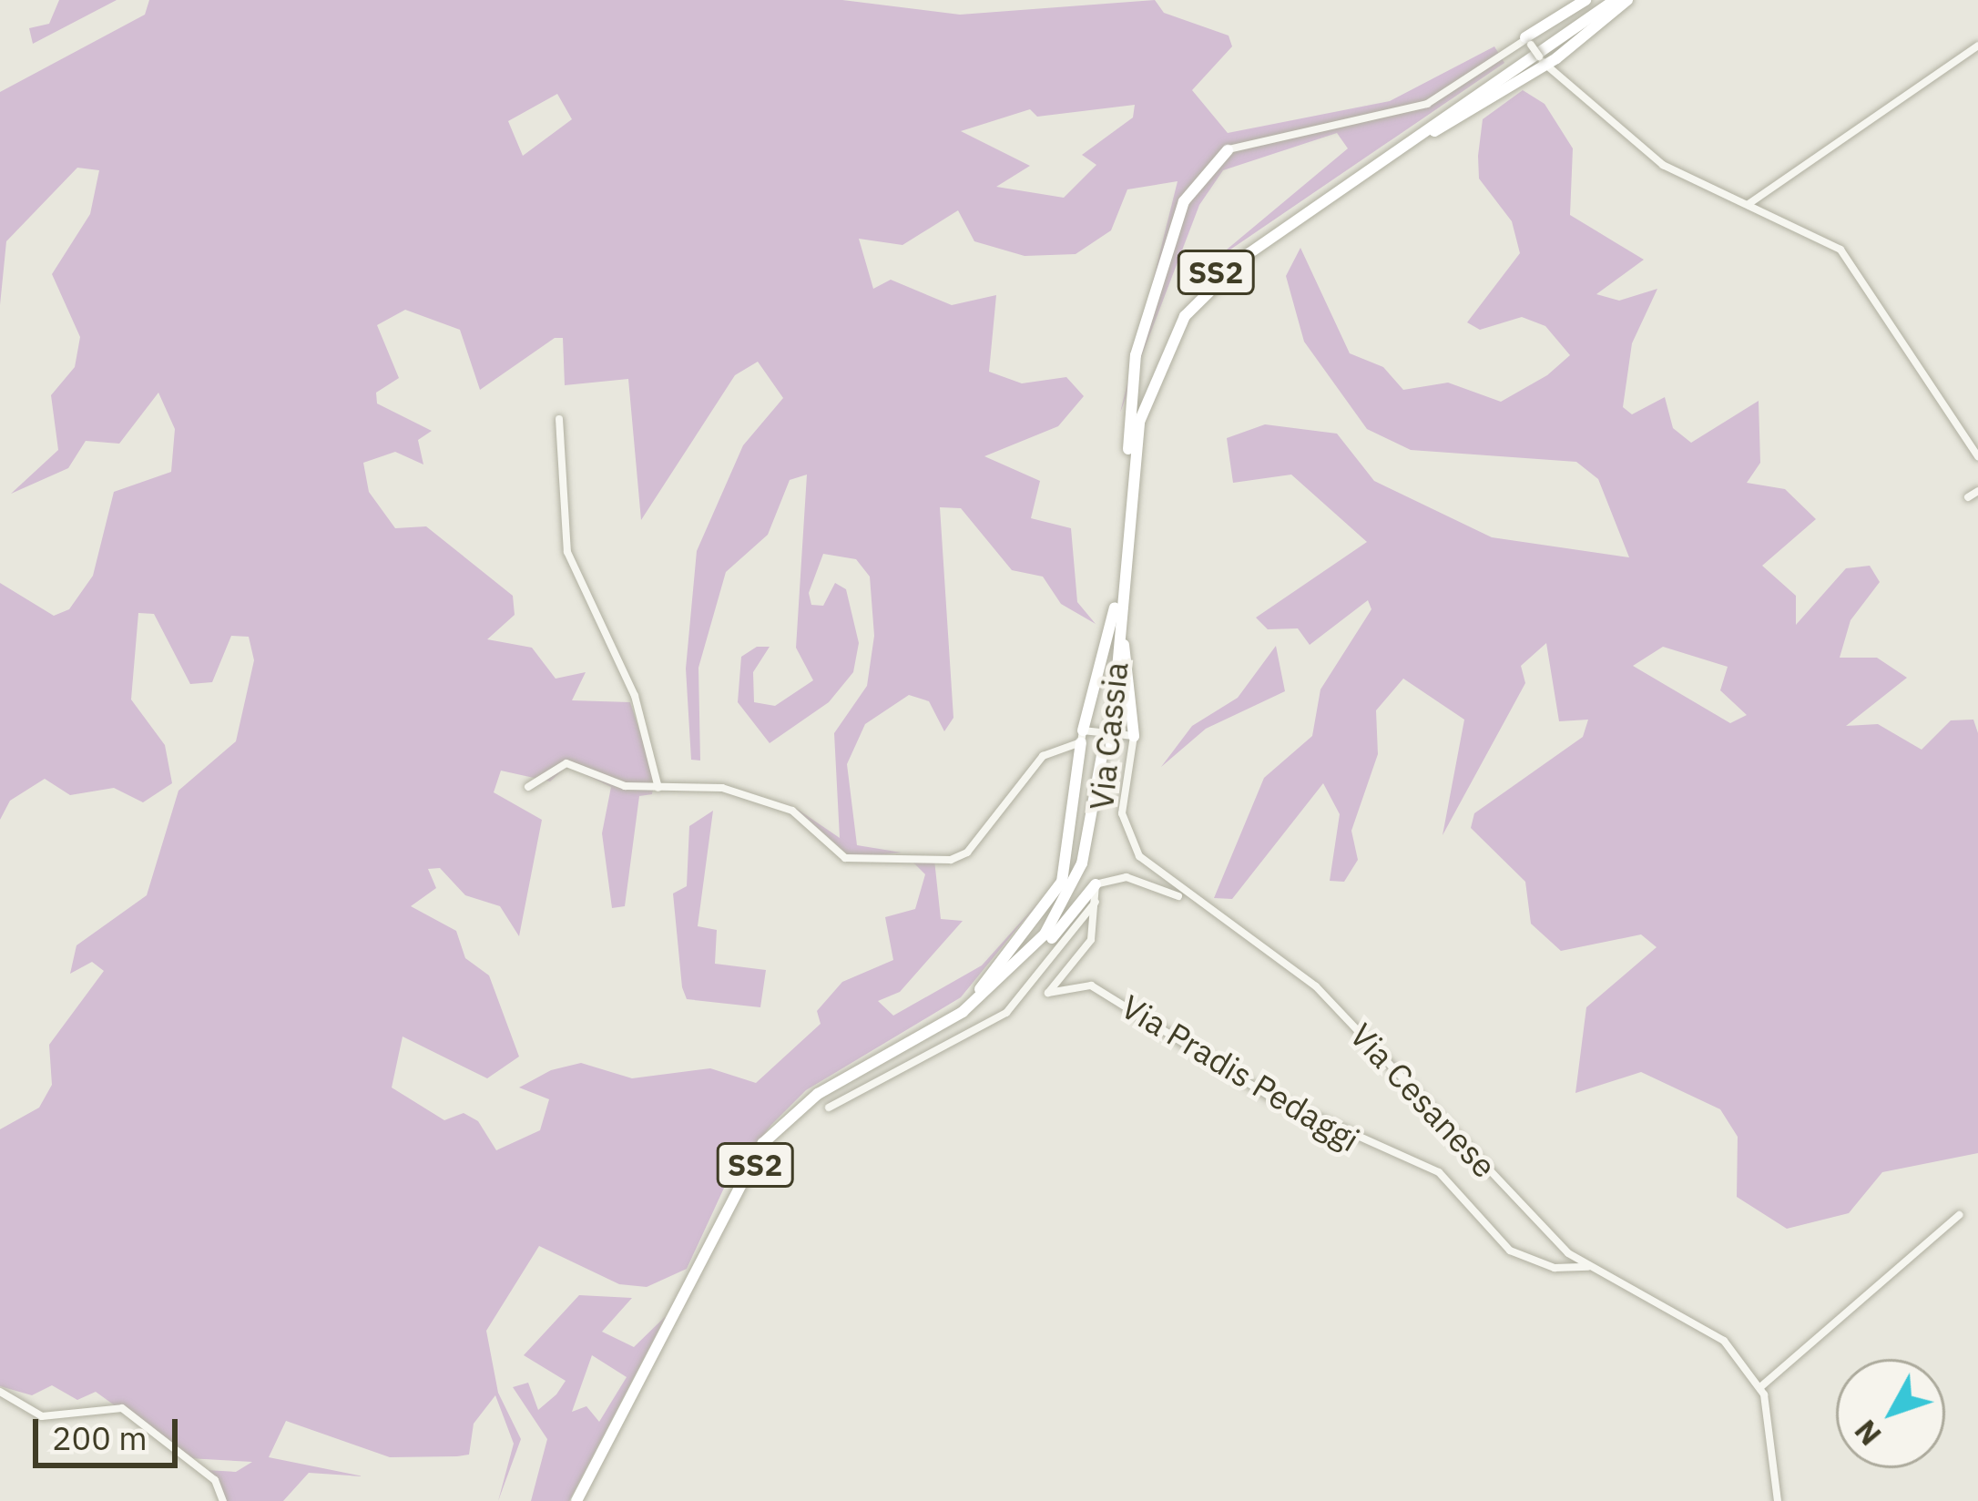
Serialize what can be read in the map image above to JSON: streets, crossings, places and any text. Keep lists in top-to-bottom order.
{
  "streets": {
    "highway": ["SS2", "Via Cassia"],
    "street": ["Via Pradis Pedaggi", "Via Cesanese"]
  },
  "crossings": [
    ["Via Pradis Pedaggi", "Via Cesanese"]
  ],
  "scale_bar": "200 m",
  "north": "bottom left"
}
